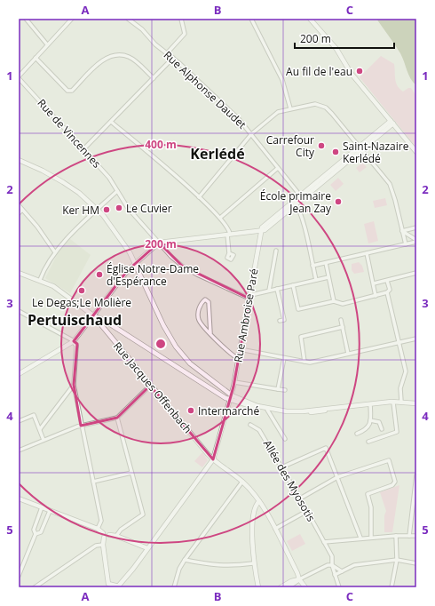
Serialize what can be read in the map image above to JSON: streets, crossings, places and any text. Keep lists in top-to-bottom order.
{
  "streets": {
    "street": [
      "Rue Alphonse Daudet",
      "Rue de Vincennes",
      "Rue Ambroise Paré",
      "Rue Jacques Offenbach",
      "Allée des Myosotis"
    ]
  },
  "crossings": [
    ["Rue de Vincennes", "Rue Ambroise Paré"],
    ["Rue Ambroise Paré", "Rue Jacques Offenbach"]
  ],
  "districts": ["Kerlédé", "Pertuischaud"],
  "places": [
    "Au fil de l'eau",
    "Carrefour City",
    "Saint-Nazaire Kerlédé",
    "École primaire Jean Zay",
    "Le Cuvier",
    "Ker HM",
    "Église Notre-Dame d'Espérance",
    "Le Degas;Le Molière",
    "Intermarché"
  ],
  "scale_bar": "200 m",
  "grid": {
    "columns": ["A", "B", "C"],
    "rows": [
      "1",
      "2",
      "3",
      "4",
      "5"
    ]
  },
  "rings": ["400 m", "200 m"]
}
